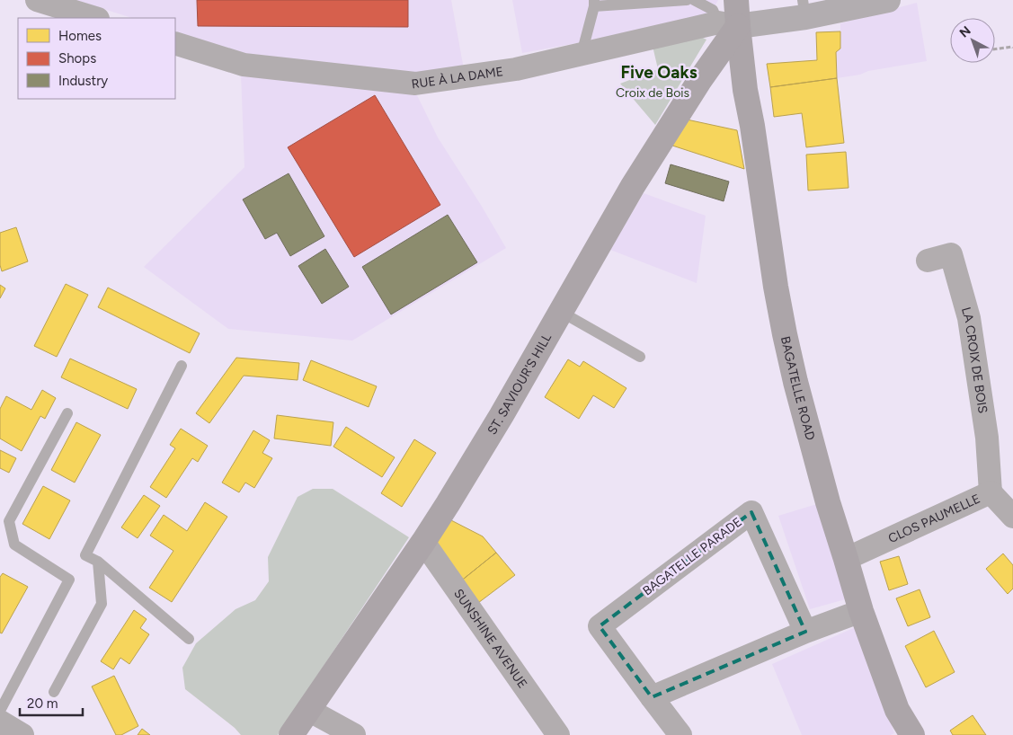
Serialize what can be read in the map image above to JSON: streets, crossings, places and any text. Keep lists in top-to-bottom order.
{
  "streets": {
    "main road": ["ST. SAVIOUR'S HILL", "BAGATELLE ROAD"],
    "street": [
      "RUE À LA DAME",
      "LA CROIX DE BOIS",
      "CLOS PAUMELLE",
      "BAGATELLE PARADE",
      "SUNSHINE AVENUE"
    ]
  },
  "crossings": [
    ["RUE À LA DAME", "ST. SAVIOUR'S HILL"],
    ["RUE À LA DAME", "BAGATELLE ROAD"],
    ["LA CROIX DE BOIS", "CLOS PAUMELLE"],
    ["ST. SAVIOUR'S HILL", "BAGATELLE ROAD"],
    ["ST. SAVIOUR'S HILL", "SUNSHINE AVENUE"],
    ["BAGATELLE ROAD", "CLOS PAUMELLE"]
  ],
  "districts": ["Five Oaks"],
  "parks": ["Croix de Bois"],
  "legend": ["Homes", "Shops", "Industry"],
  "scale_bar": "20 m",
  "north": "top left"
}
